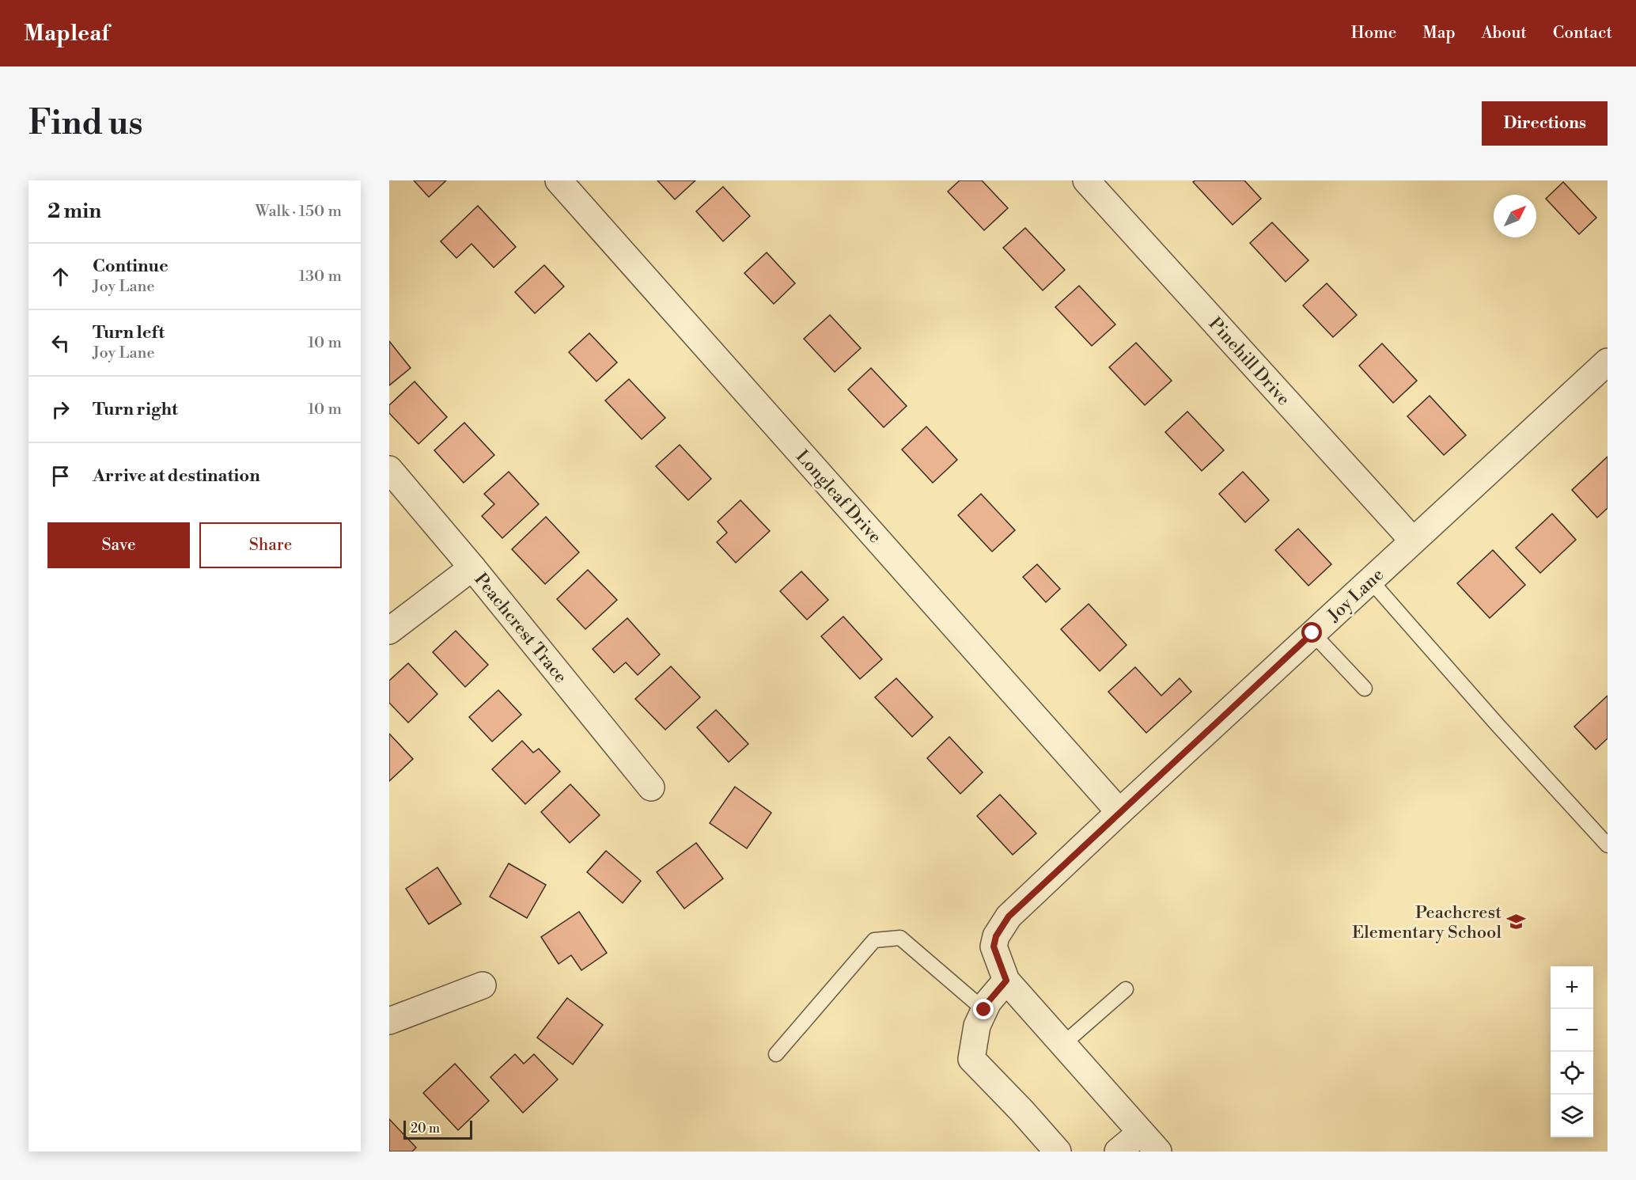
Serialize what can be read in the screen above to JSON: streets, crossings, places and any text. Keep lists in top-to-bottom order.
{
  "streets": {
    "street": [
      "Pinehill Drive",
      "Longleaf Drive",
      "Joy Lane",
      "Peachcrest Trace"
    ]
  },
  "crossings": [
    ["Pinehill Drive", "Joy Lane"],
    ["Longleaf Drive", "Joy Lane"]
  ],
  "places": {
    "school or university": ["Peachcrest Elementary School"]
  },
  "scale_bar": "20 m",
  "north": "top right",
  "page": {
    "header": "Mapleaf",
    "nav": [
      "Home",
      "Map",
      "About",
      "Contact"
    ],
    "buttons": [
      "Directions",
      ["Save", "Share"]
    ],
    "title": "Find us",
    "heading": ["2 min", "Walk · 150 m"],
    "list": [
      ["Continue", "Joy Lane", "130 m"],
      ["Turn left", "Joy Lane", "10 m"],
      ["Turn right", "10 m"],
      "Arrive at destination"
    ],
    "map_buttons": ["+", "−"],
    "scale": "20 m"
  }
}
